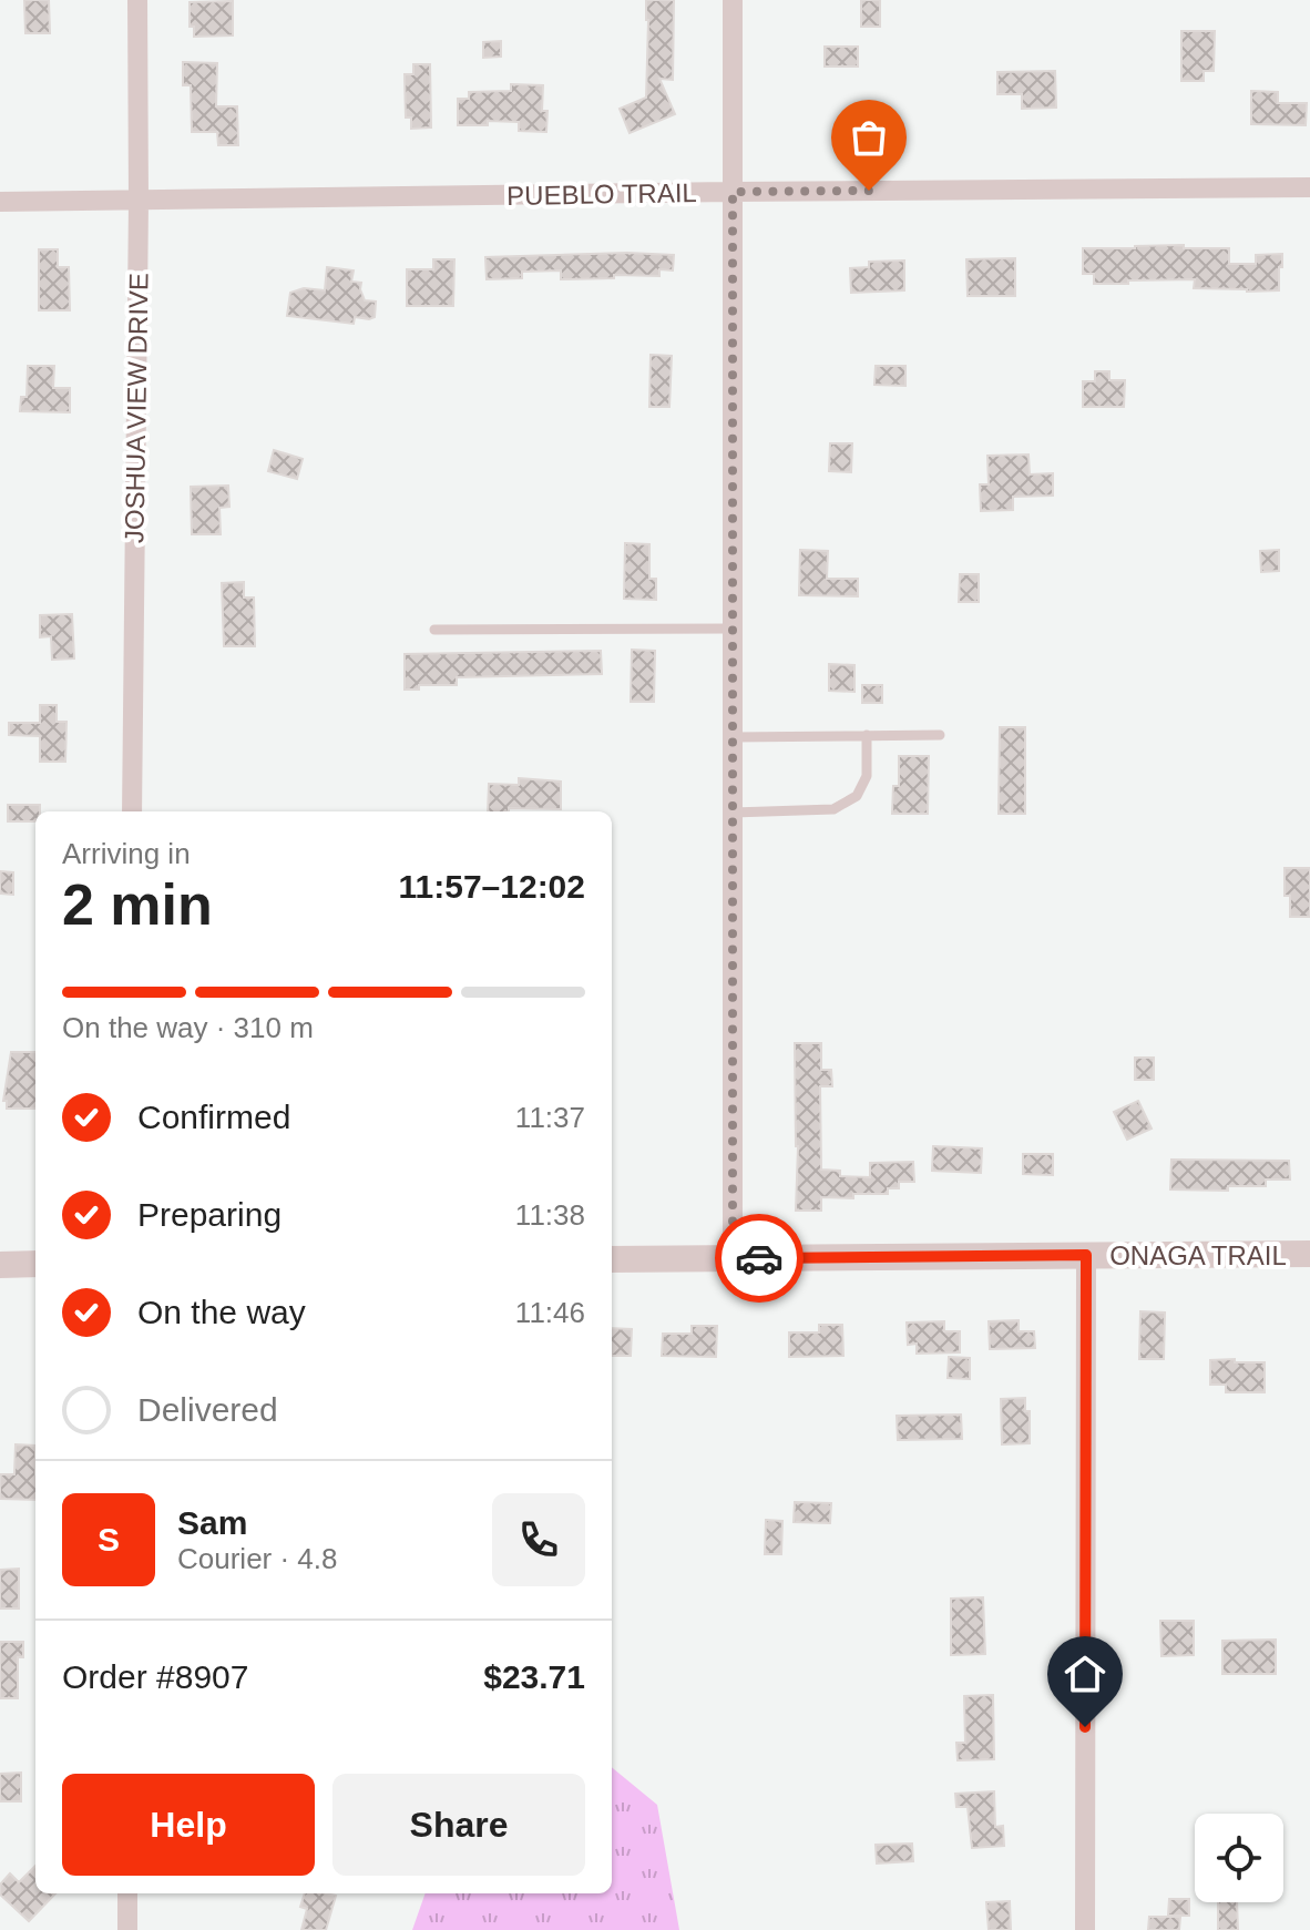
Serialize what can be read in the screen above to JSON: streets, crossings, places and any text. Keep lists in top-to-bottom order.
{
  "streets": {
    "street": ["PUEBLO TRAIL", "JOSHUA VIEW DRIVE", "ONAGA TRAIL"]
  },
  "crossings": [
    ["PUEBLO TRAIL", "JOSHUA VIEW DRIVE"]
  ],
  "page": {
    "heading": ["2 min", "Arriving in", "11:57–12:02"],
    "panel": [
      "Sam",
      "Courier · 4.8",
      "Order #8907",
      "$23.71"
    ],
    "bar": "On the way · 310 m",
    "list": [
      ["Confirmed", "11:37"],
      ["Preparing", "11:38"],
      ["On the way", "11:46"],
      "Delivered"
    ],
    "round": "S",
    "buttons": ["Help", "Share"]
  }
}
